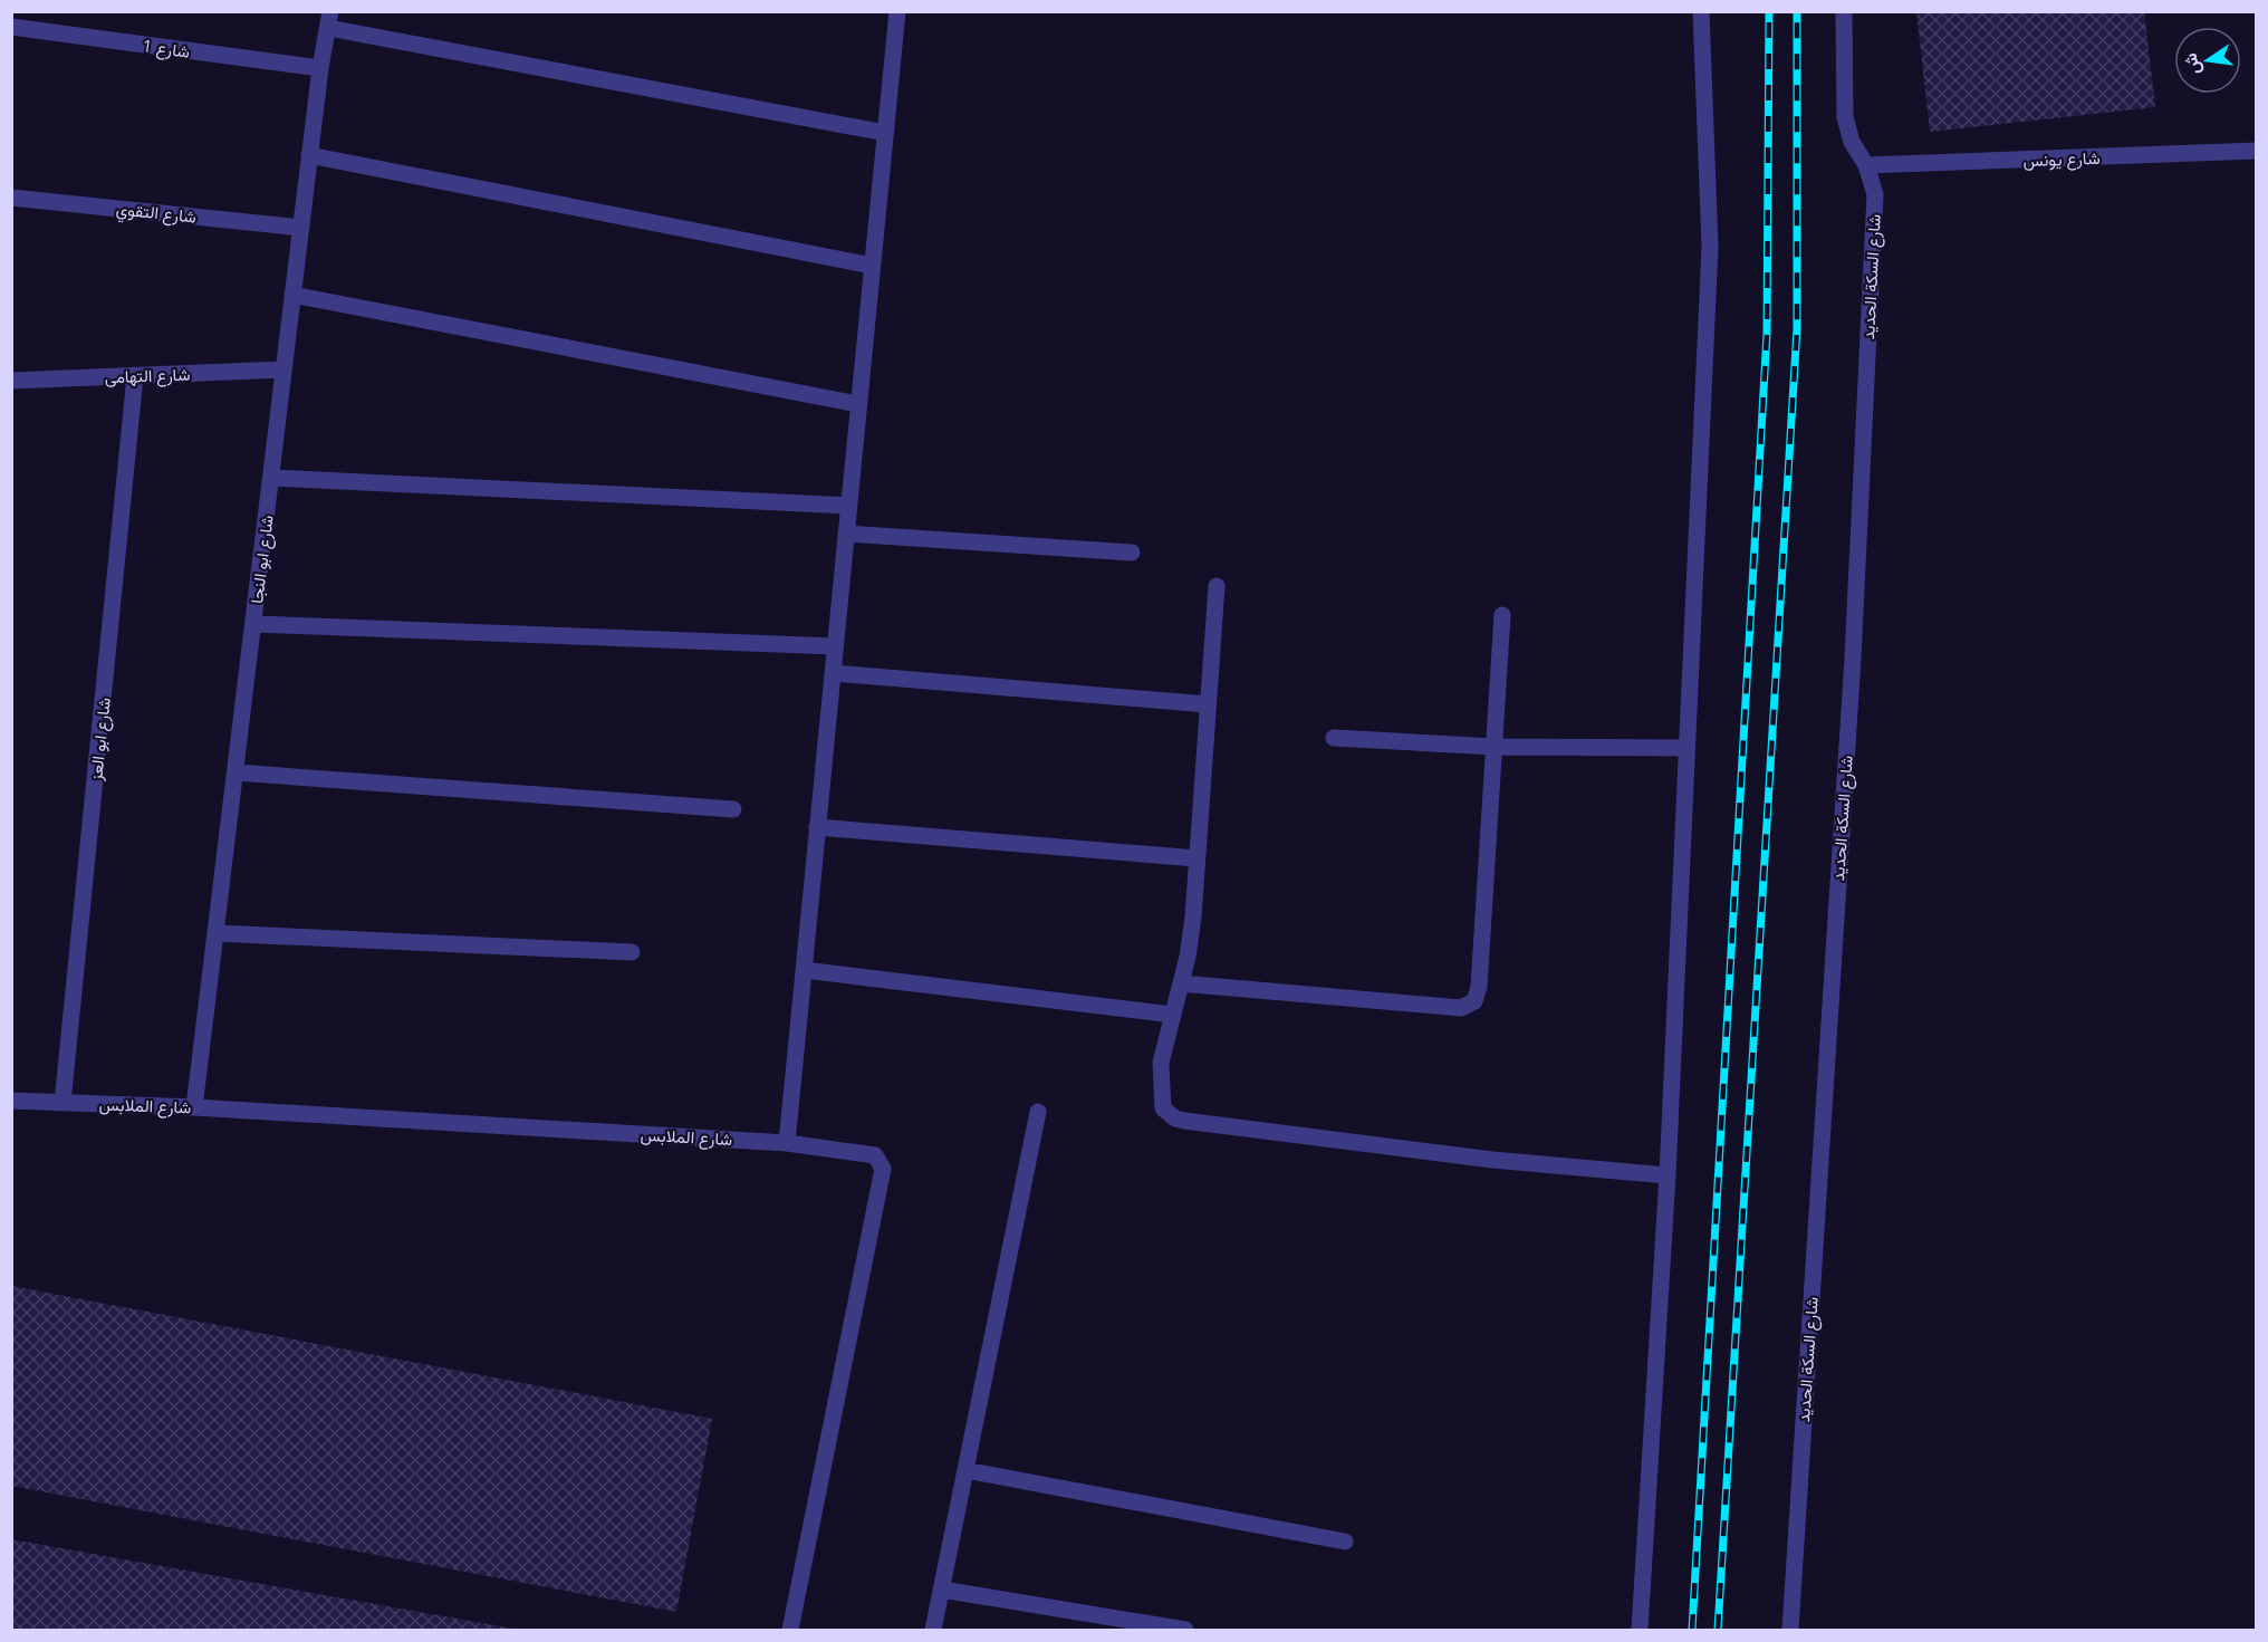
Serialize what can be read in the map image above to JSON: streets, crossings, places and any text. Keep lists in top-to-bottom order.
{
  "streets": {
    "street": [
      "شارع 1",
      "شارع يونس",
      "شارع التقوي",
      "شارع السكة الحديد",
      "شارع التهامى",
      "شارع ابو النجا",
      "شارع ابو العز",
      "شارع الملابس"
    ]
  },
  "crossings": [
    ["شارع 1", "شارع ابو النجا"],
    ["شارع يونس", "شارع السكة الحديد"],
    ["شارع التقوي", "شارع ابو النجا"],
    ["شارع التهامى", "شارع ابو النجا"],
    ["شارع التهامى", "شارع ابو العز"],
    ["شارع ابو النجا", "شارع الملابس"],
    ["شارع ابو العز", "شارع الملابس"]
  ],
  "north": "left"
}
